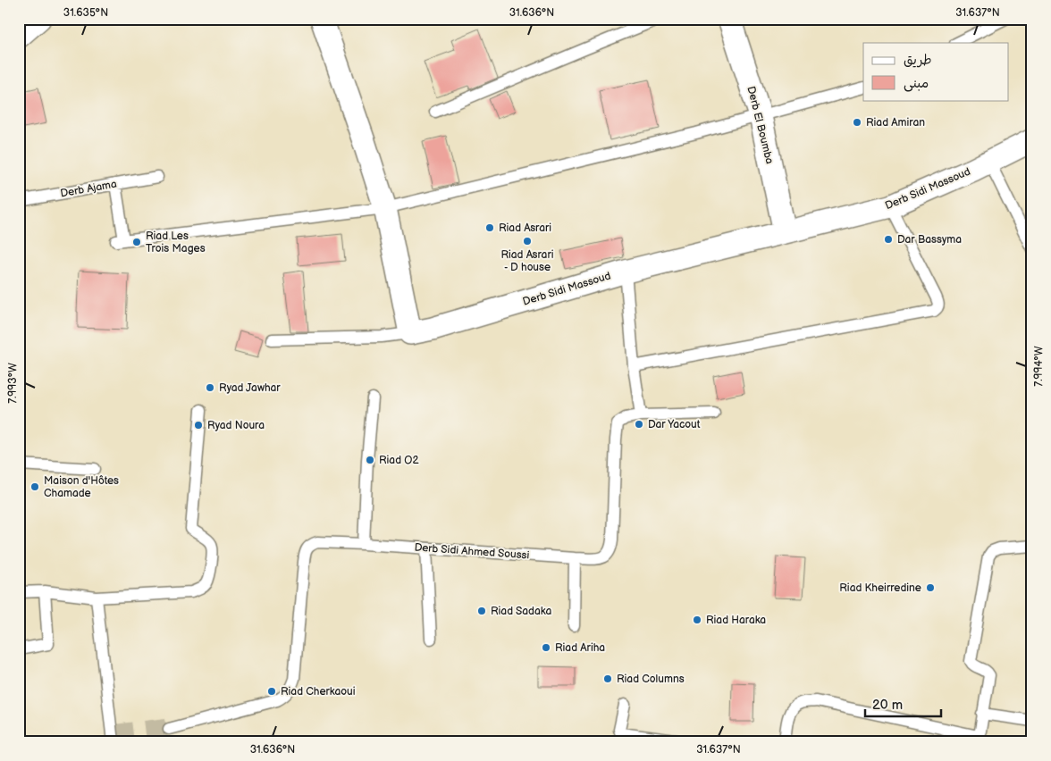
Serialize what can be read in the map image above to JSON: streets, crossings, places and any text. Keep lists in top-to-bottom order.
{
  "streets": {
    "street": ["Derb El Boumba", "Derb Sidi Massoud"],
    "lane": ["Derb Ajama", "Derb Sidi Ahmed Soussi"]
  },
  "crossings": [
    ["Derb El Boumba", "Derb Sidi Massoud"]
  ],
  "places": [
    "Riad Amiran",
    "Riad Asrari",
    "Dar Bassyma",
    "Riad Asrari - D house",
    "Riad Les Trois Mages",
    "Ryad Jawhar",
    "Dar Yacout",
    "Ryad Noura",
    "Riad O2",
    "Maison d'Hôtes Chamade",
    "Riad Kheirredine",
    "Riad Sadaka",
    "Riad Haraka",
    "Riad Ariha",
    "Riad Columns",
    "Riad Cherkaoui"
  ],
  "legend": ["طريق", "مبنى"],
  "scale_bar": "20 m",
  "coordinates": [
    "31.635°N",
    "31.636°N",
    "31.637°N",
    "7.994°W",
    "7.993°W"
  ]
}
